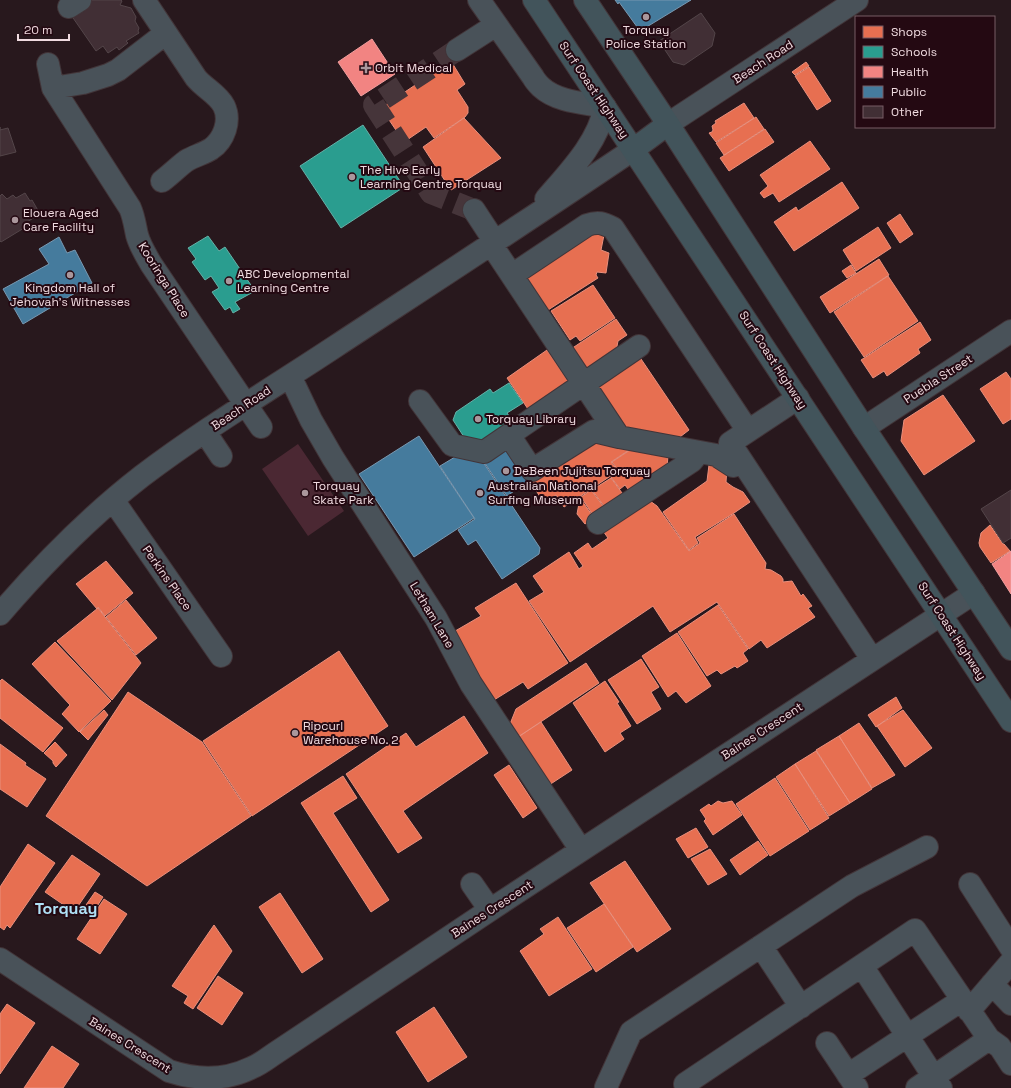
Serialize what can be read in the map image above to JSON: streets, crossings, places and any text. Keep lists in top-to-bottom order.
{
  "streets": {
    "main road": ["Surf Coast Highway"],
    "street": [
      "Beach Road",
      "Kooringa Place",
      "Puebla Street",
      "Perkins Place",
      "Letham Lane",
      "Baines Crescent"
    ]
  },
  "crossings": [
    ["Beach Road", "Surf Coast Highway"],
    ["Beach Road", "Kooringa Place"],
    ["Beach Road", "Perkins Place"],
    ["Beach Road", "Letham Lane"],
    ["Surf Coast Highway", "Baines Crescent"],
    ["Letham Lane", "Baines Crescent"]
  ],
  "districts": ["Torquay"],
  "places": {
    "other": [
      "Torquay Police Station",
      "The Hive Early Learning Centre Torquay",
      "Elouera Aged Care Facility",
      "Kingdom Hall of Jehovah's Witnesses",
      "ABC Developmental Learning Centre",
      "Torquay Library",
      "DeBeen Jujitsu Torquay",
      "Torquay Skate Park",
      "Australian National Surfing Museum",
      "Ripcurl Warehouse No. 2"
    ],
    "health": ["Orbit Medical"]
  },
  "legend": [
    "Shops",
    "Schools",
    "Health",
    "Public",
    "Other"
  ],
  "scale_bar": "20 m"
}
